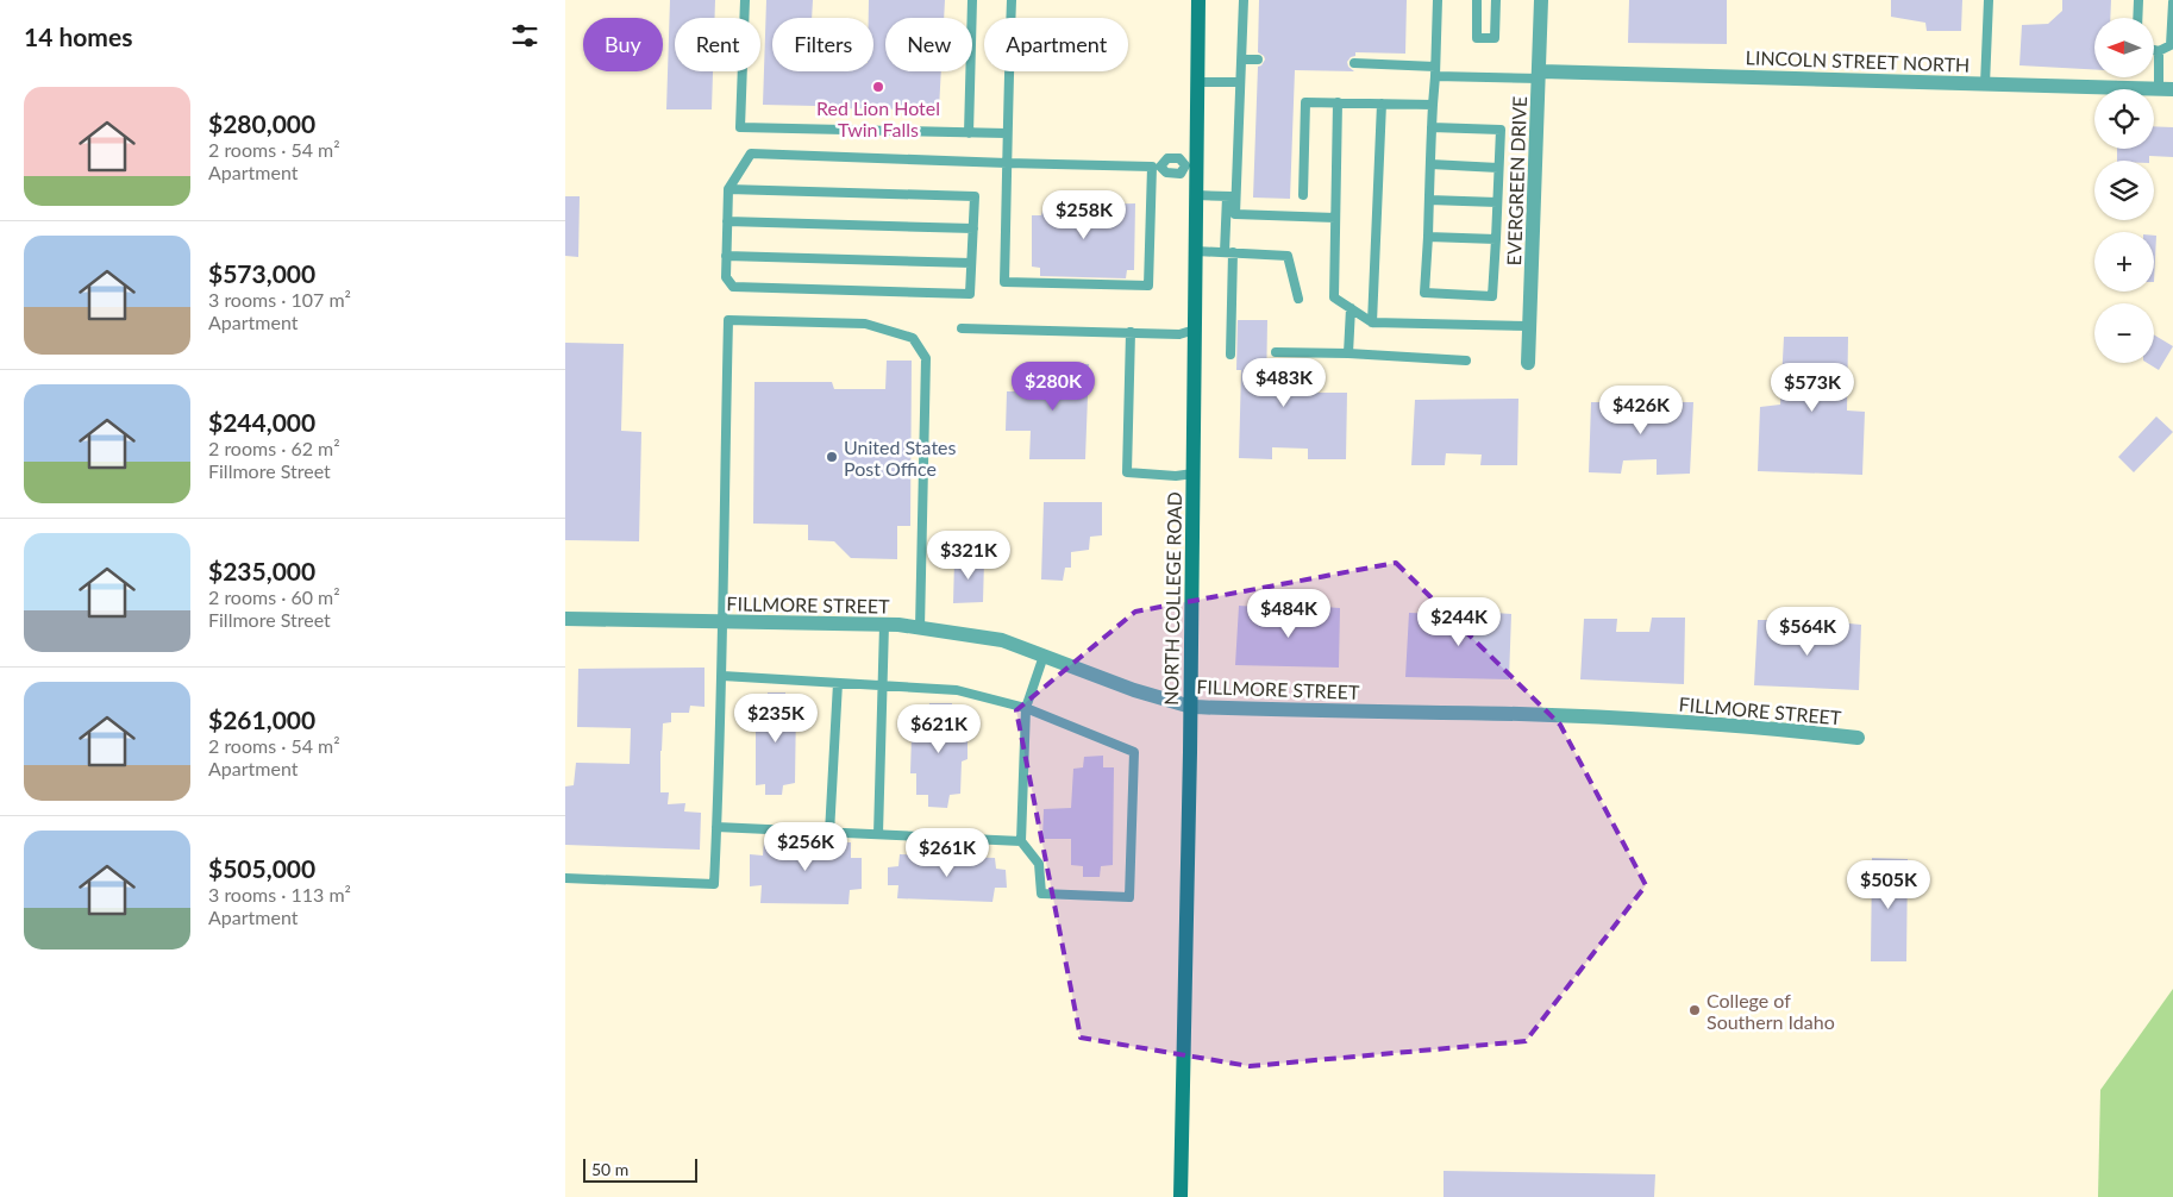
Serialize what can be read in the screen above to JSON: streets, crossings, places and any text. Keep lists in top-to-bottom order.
{
  "streets": {
    "main road": ["NORTH COLLEGE ROAD"],
    "street": ["LINCOLN STREET NORTH", "EVERGREEN DRIVE", "FILLMORE STREET"]
  },
  "crossings": [
    ["LINCOLN STREET NORTH", "EVERGREEN DRIVE"],
    ["NORTH COLLEGE ROAD", "FILLMORE STREET"]
  ],
  "places": ["Red Lion Hotel Twin Falls", "United States Post Office", "College of Southern Idaho"],
  "scale_bar": "50 m",
  "north": "left",
  "page": {
    "heading": "14 homes",
    "map_buttons": ["+", "−"],
    "chip": [
      "Buy",
      "Rent",
      "Filters",
      "New",
      "Apartment"
    ],
    "list": [
      {
        "name": "$280,000",
        "note": "2 rooms · 54 m² · Apartment"
      },
      {
        "name": "$573,000",
        "note": "3 rooms · 107 m² · Apartment"
      },
      {
        "name": "$244,000",
        "note": "2 rooms · 62 m² · Fillmore Street"
      },
      {
        "name": "$235,000",
        "note": "2 rooms · 60 m² · Fillmore Street"
      },
      {
        "name": "$261,000",
        "note": "2 rooms · 54 m² · Apartment"
      },
      {
        "name": "$505,000",
        "note": "3 rooms · 113 m² · Apartment"
      }
    ],
    "price": [
      "$258K",
      "$483K",
      "$280K",
      "$573K",
      "$426K",
      "$321K",
      "$484K",
      "$244K",
      "$564K",
      "$235K",
      "$621K",
      "$256K",
      "$261K",
      "$505K"
    ],
    "scale": "50 m"
  }
}
